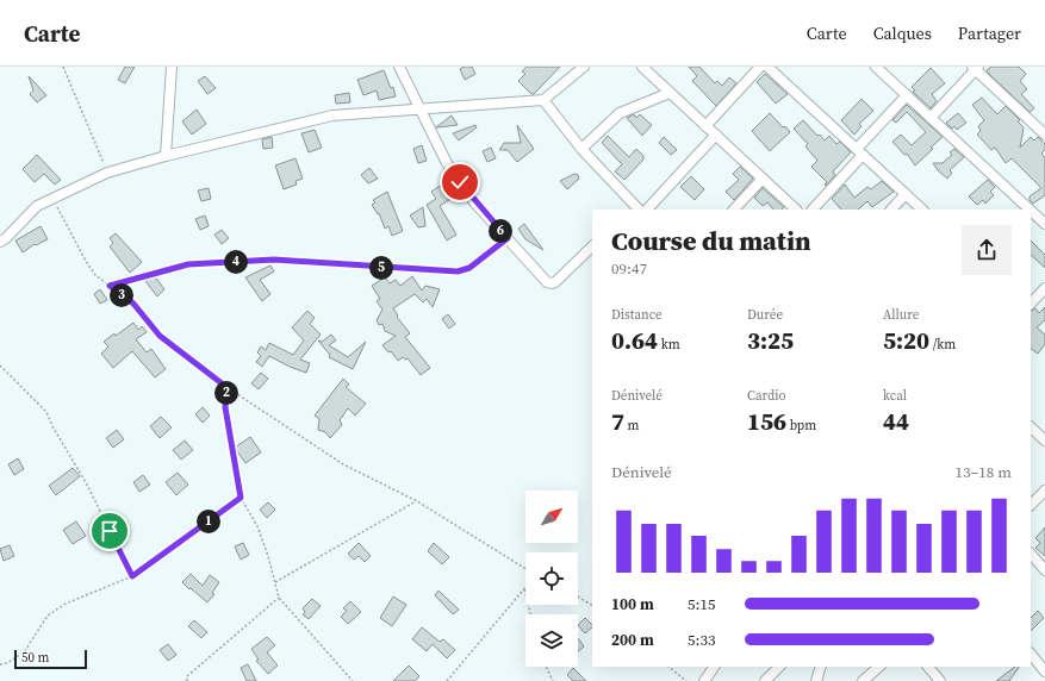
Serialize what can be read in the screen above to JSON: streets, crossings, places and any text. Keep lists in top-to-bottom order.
{
  "scale_bar": "50 m",
  "north": "top right",
  "page": {
    "header": "Carte",
    "nav": ["Carte", "Calques", "Partager"],
    "heading": ["Course du matin", "09:47"],
    "pins": [
      "6",
      "4",
      "5",
      "3",
      "2",
      "1"
    ],
    "stats": [
      ["Distance", "0.64 km"],
      ["Durée", "3:25"],
      ["Allure", "5:20 /km"],
      ["Dénivelé", "7 m"],
      ["Cardio", "156 bpm"],
      ["kcal", "44"]
    ],
    "chart": ["Dénivelé", "13–18 m"],
    "list": [
      {
        "name": "100 m",
        "note": "5:15"
      },
      {
        "name": "200 m",
        "note": "5:33"
      }
    ],
    "scale": "50 m"
  }
}
